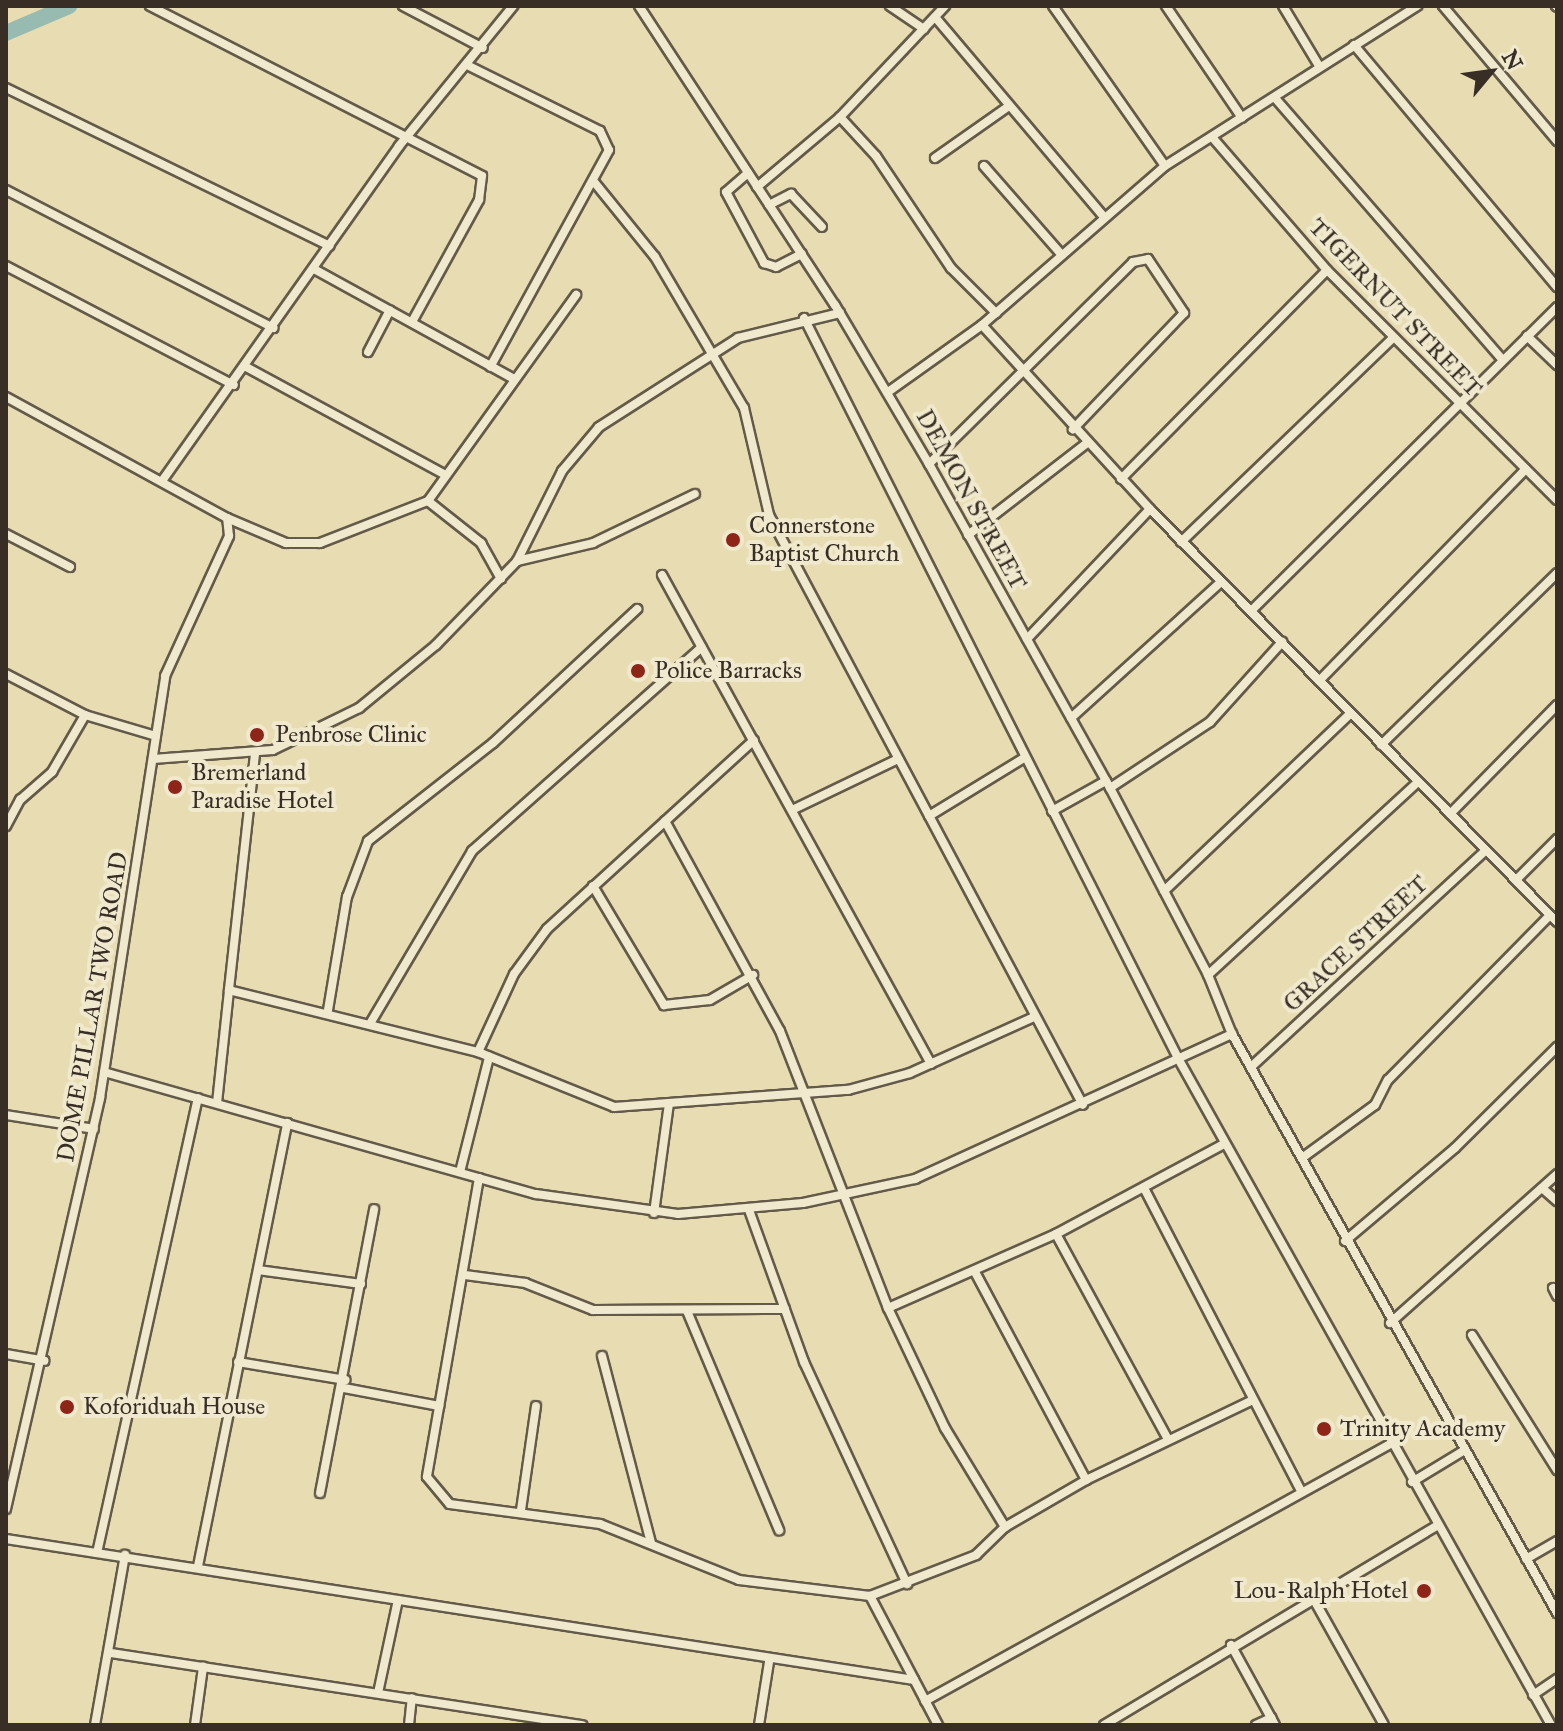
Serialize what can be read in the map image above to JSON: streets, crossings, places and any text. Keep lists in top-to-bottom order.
{
  "streets": {
    "street": [
      "TIGERNUT STREET",
      "DEMON STREET",
      "GRACE STREET",
      "DOME PILLAR TWO ROAD"
    ]
  },
  "crossings": [
    ["DEMON STREET", "GRACE STREET"]
  ],
  "places": [
    "Connerstone Baptist Church",
    "Police Barracks",
    "Penbrose Clinic",
    "Bremerland Paradise Hotel",
    "Koforiduah House",
    "Trinity Academy",
    "Lou-Ralph Hotel"
  ],
  "north": "top right"
}
